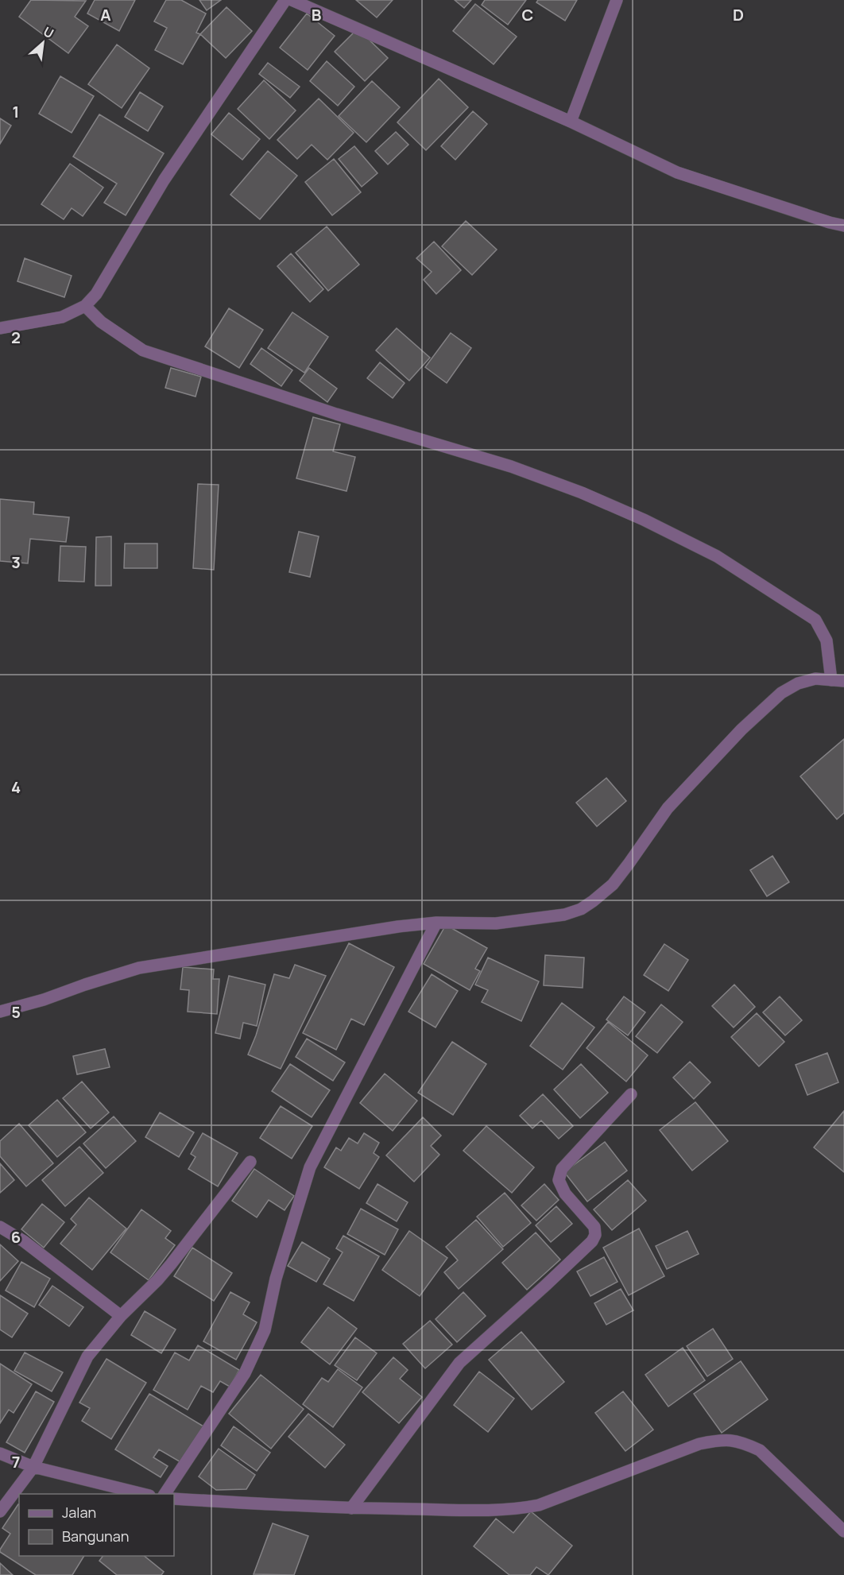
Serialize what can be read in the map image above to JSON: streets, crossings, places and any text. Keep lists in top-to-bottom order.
{
  "legend": ["Jalan", "Bangunan"],
  "north": "top right",
  "grid": {
    "columns": [
      "A",
      "B",
      "C",
      "D"
    ],
    "rows": [
      "1",
      "2",
      "3",
      "4",
      "5",
      "6",
      "7"
    ]
  }
}
